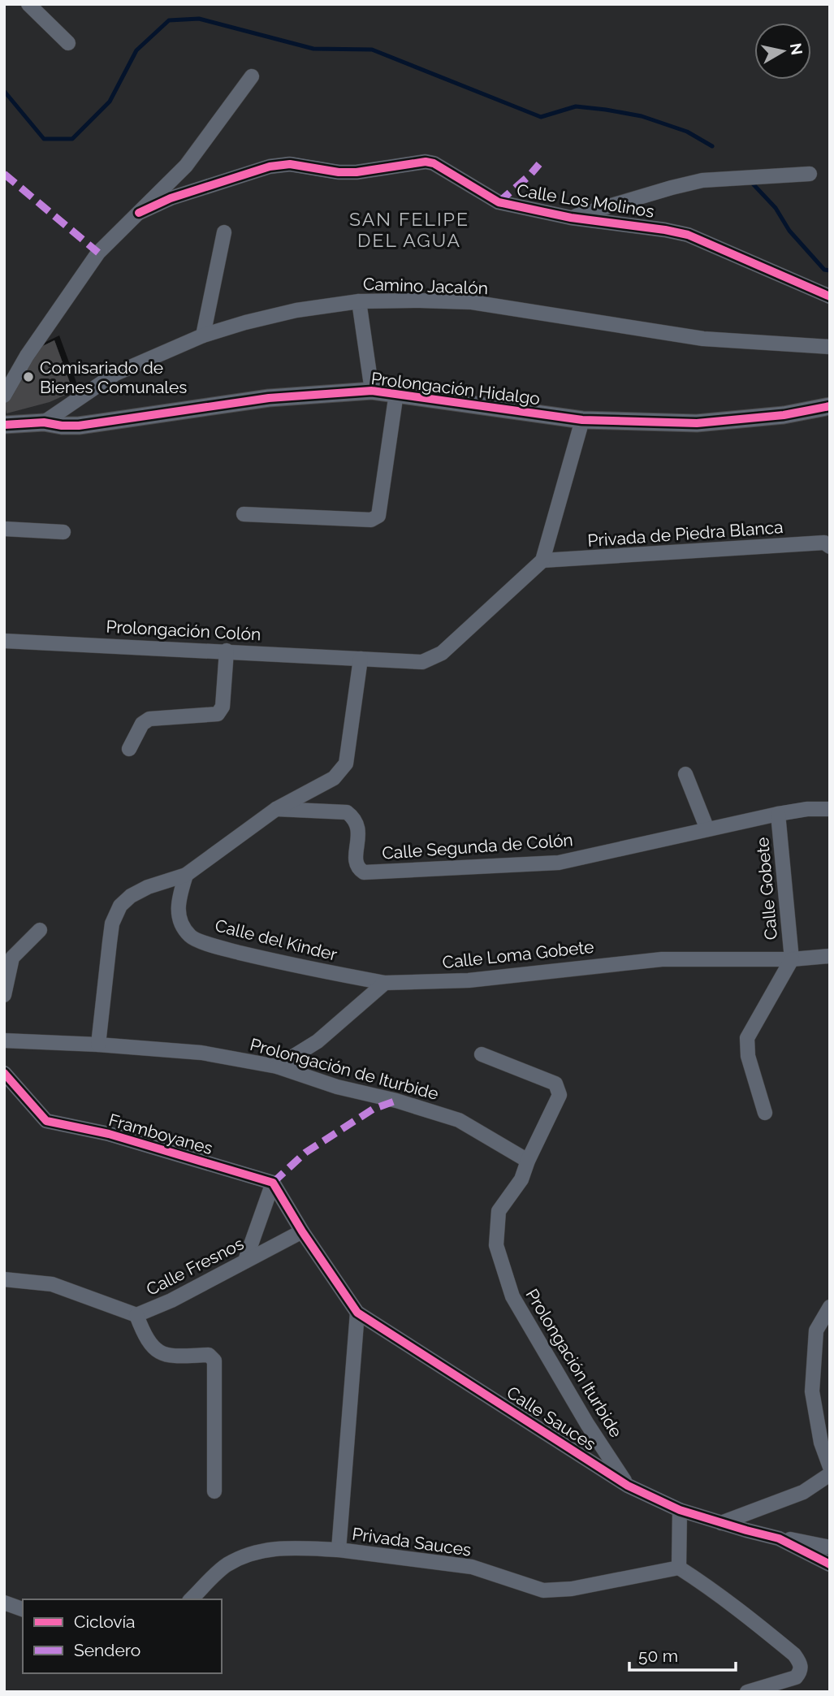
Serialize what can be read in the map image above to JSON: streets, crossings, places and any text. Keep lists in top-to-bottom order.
{
  "streets": {
    "street": [
      "Calle Los Molinos",
      "Camino Jacalón",
      "Prolongación Hidalgo",
      "Privada de Piedra Blanca",
      "Prolongación Colón",
      "Calle Segunda de Colón",
      "Calle Gobete",
      "Calle del Kinder",
      "Calle Loma Gobete",
      "Prolongación de Iturbide",
      "Framboyanes",
      "Calle Fresnos",
      "Prolongación Iturbide",
      "Calle Sauces",
      "Privada Sauces"
    ]
  },
  "crossings": [
    ["Camino Jacalón", "Prolongación Hidalgo"],
    ["Privada de Piedra Blanca", "Prolongación Colón"],
    ["Calle Segunda de Colón", "Calle Gobete"],
    ["Calle Gobete", "Calle Loma Gobete"],
    ["Calle del Kinder", "Calle Loma Gobete"],
    ["Prolongación de Iturbide", "Prolongación Iturbide"],
    ["Calle Fresnos", "Calle Sauces"],
    ["Prolongación Iturbide", "Calle Sauces"],
    ["Calle Sauces", "Privada Sauces"]
  ],
  "districts": ["SAN FELIPE DEL AGUA"],
  "places": ["Comisariado de Bienes Comunales"],
  "legend": ["Ciclovía", "Sendero"],
  "scale_bar": "50 m",
  "north": "right"
}
